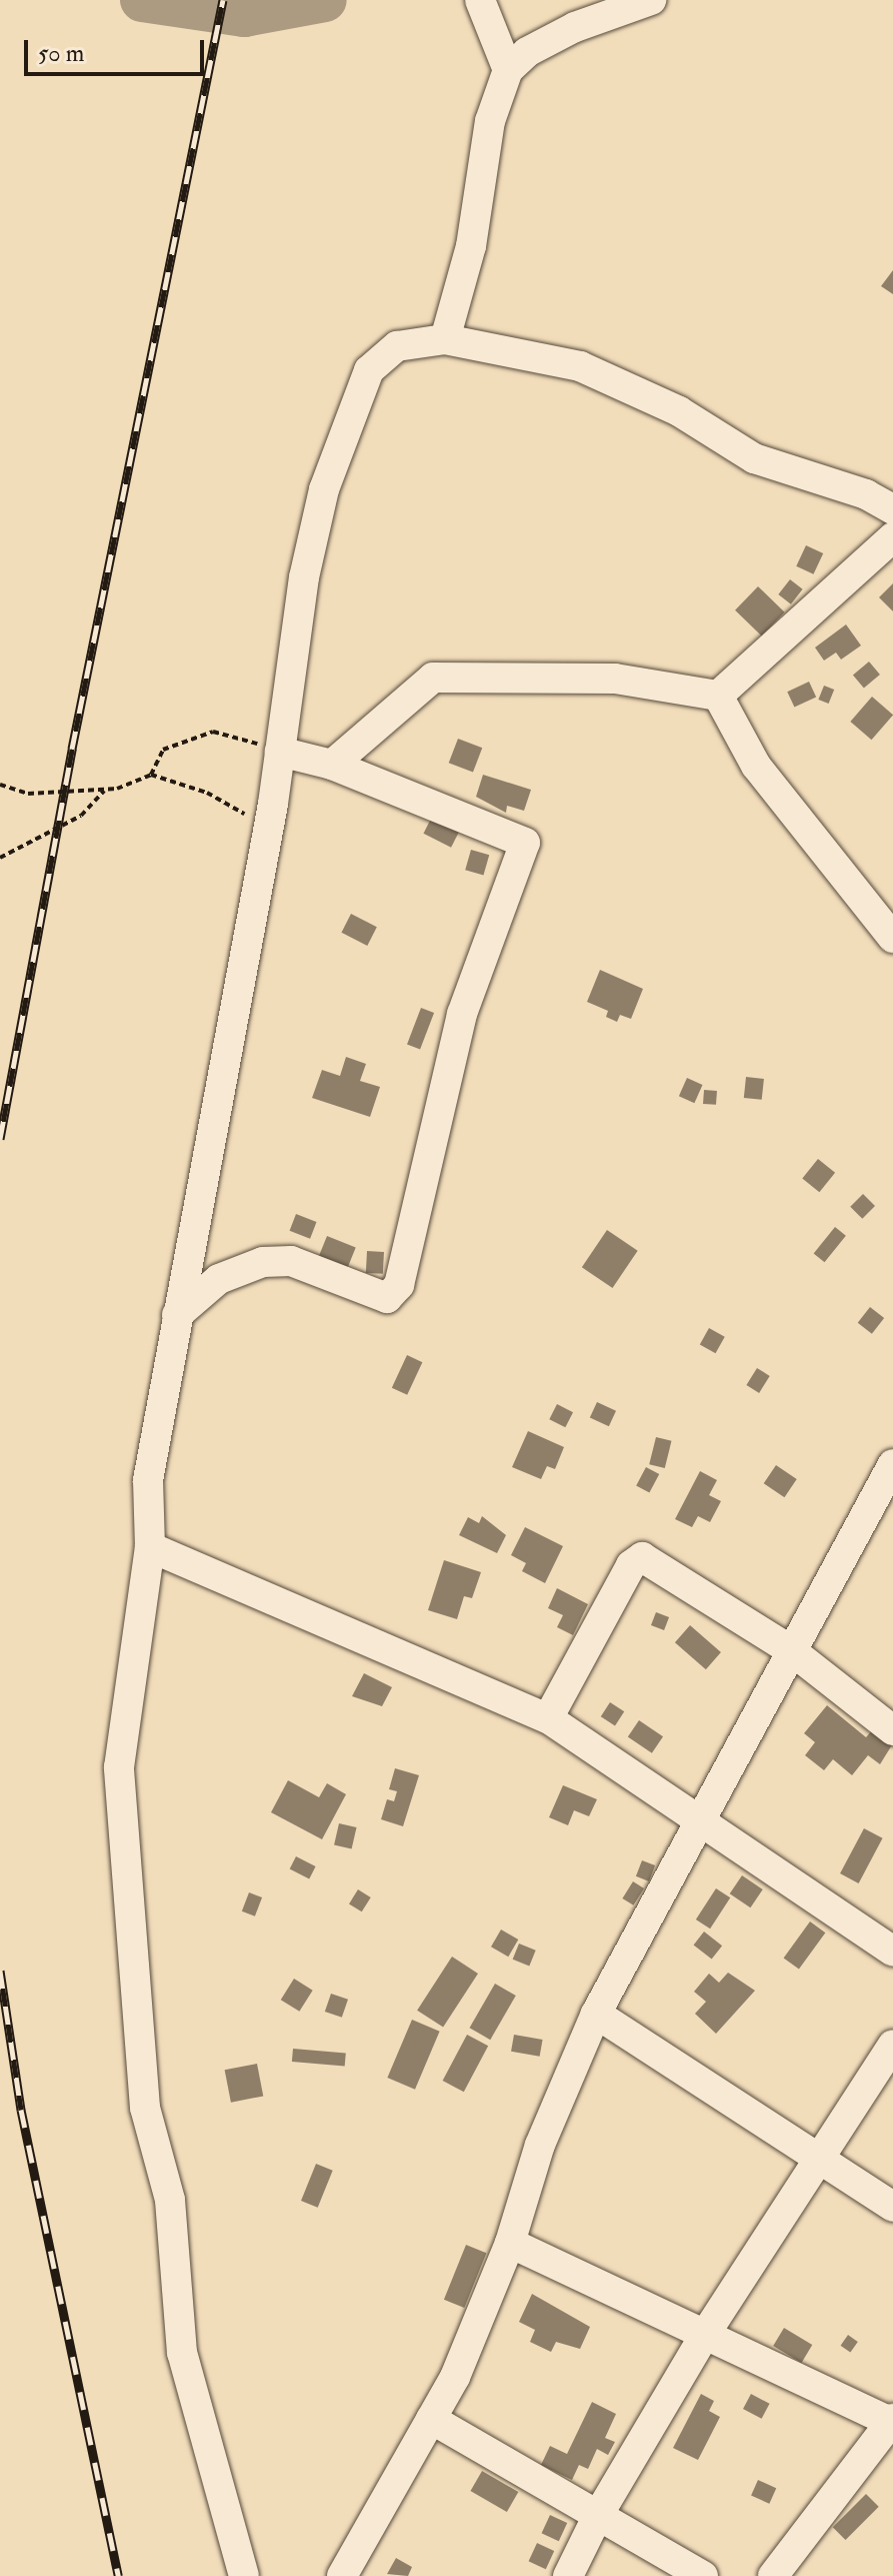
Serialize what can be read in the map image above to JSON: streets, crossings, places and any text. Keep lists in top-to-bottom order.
{
  "scale_bar": "50 m"
}
